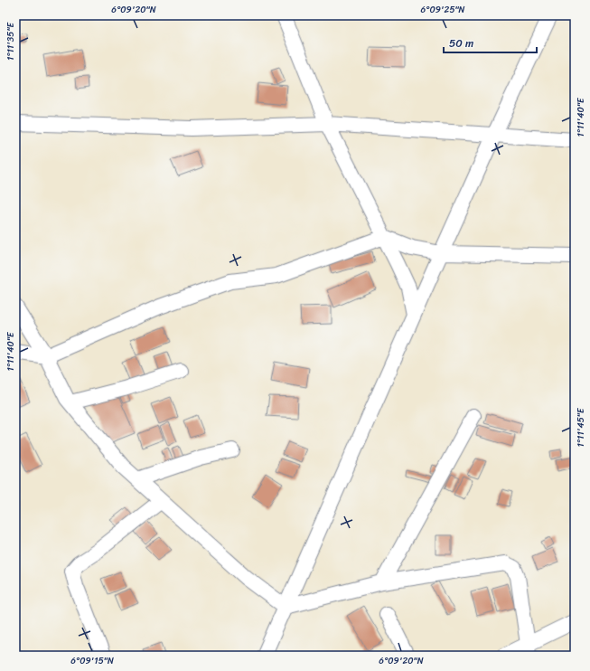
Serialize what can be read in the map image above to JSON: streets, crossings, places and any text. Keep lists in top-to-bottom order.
{
  "scale_bar": "50 m",
  "coordinates": [
    "6°09'20\"N",
    "6°09'25\"N",
    "1°11'35\"E",
    "1°11'40\"E",
    "1°11'45\"E",
    "6°09'15\"N"
  ]
}
